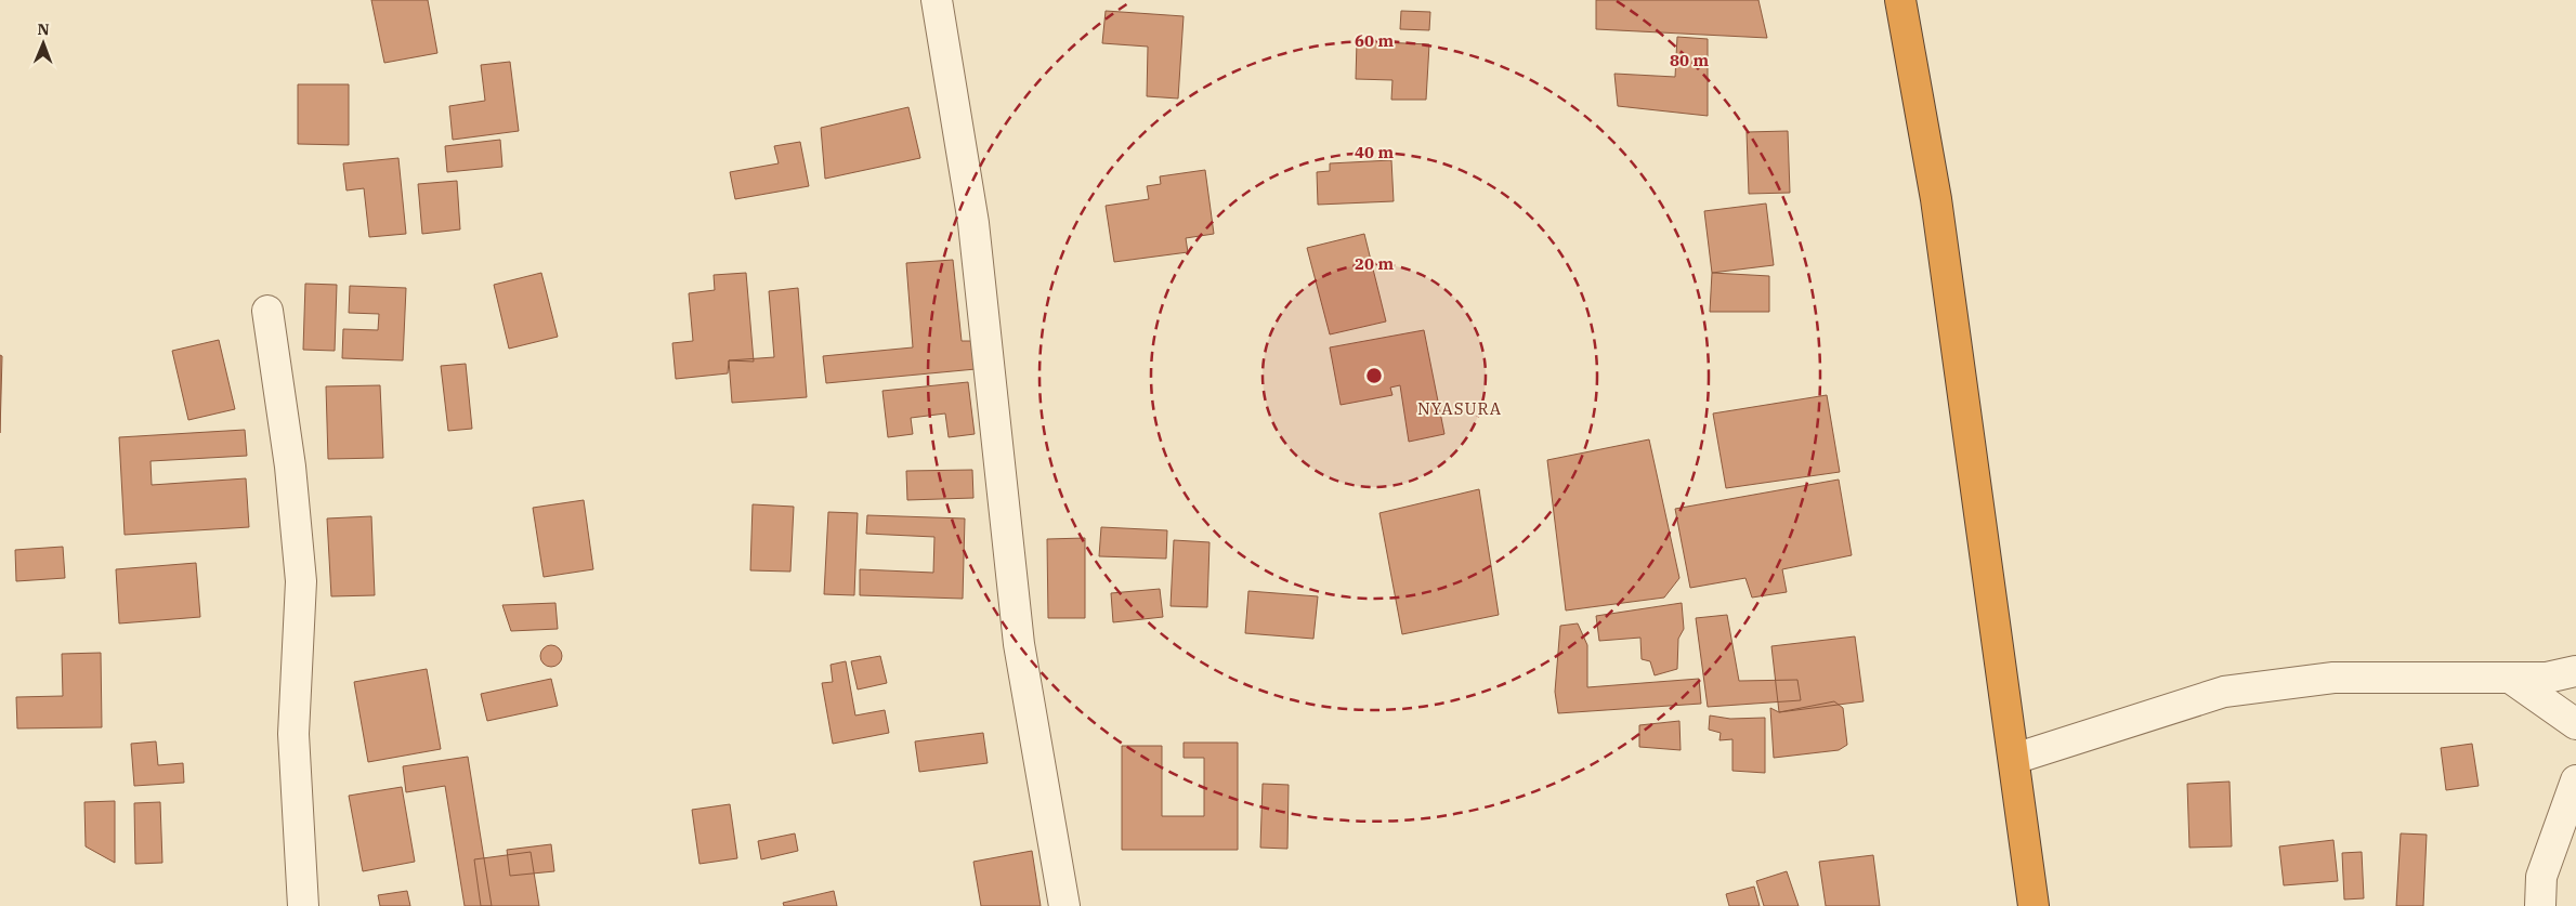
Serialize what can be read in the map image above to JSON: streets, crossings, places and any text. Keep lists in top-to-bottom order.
{
  "districts": ["NYASURA"],
  "north": "top",
  "rings": [
    "60 m",
    "80 m",
    "40 m",
    "20 m"
  ]
}
